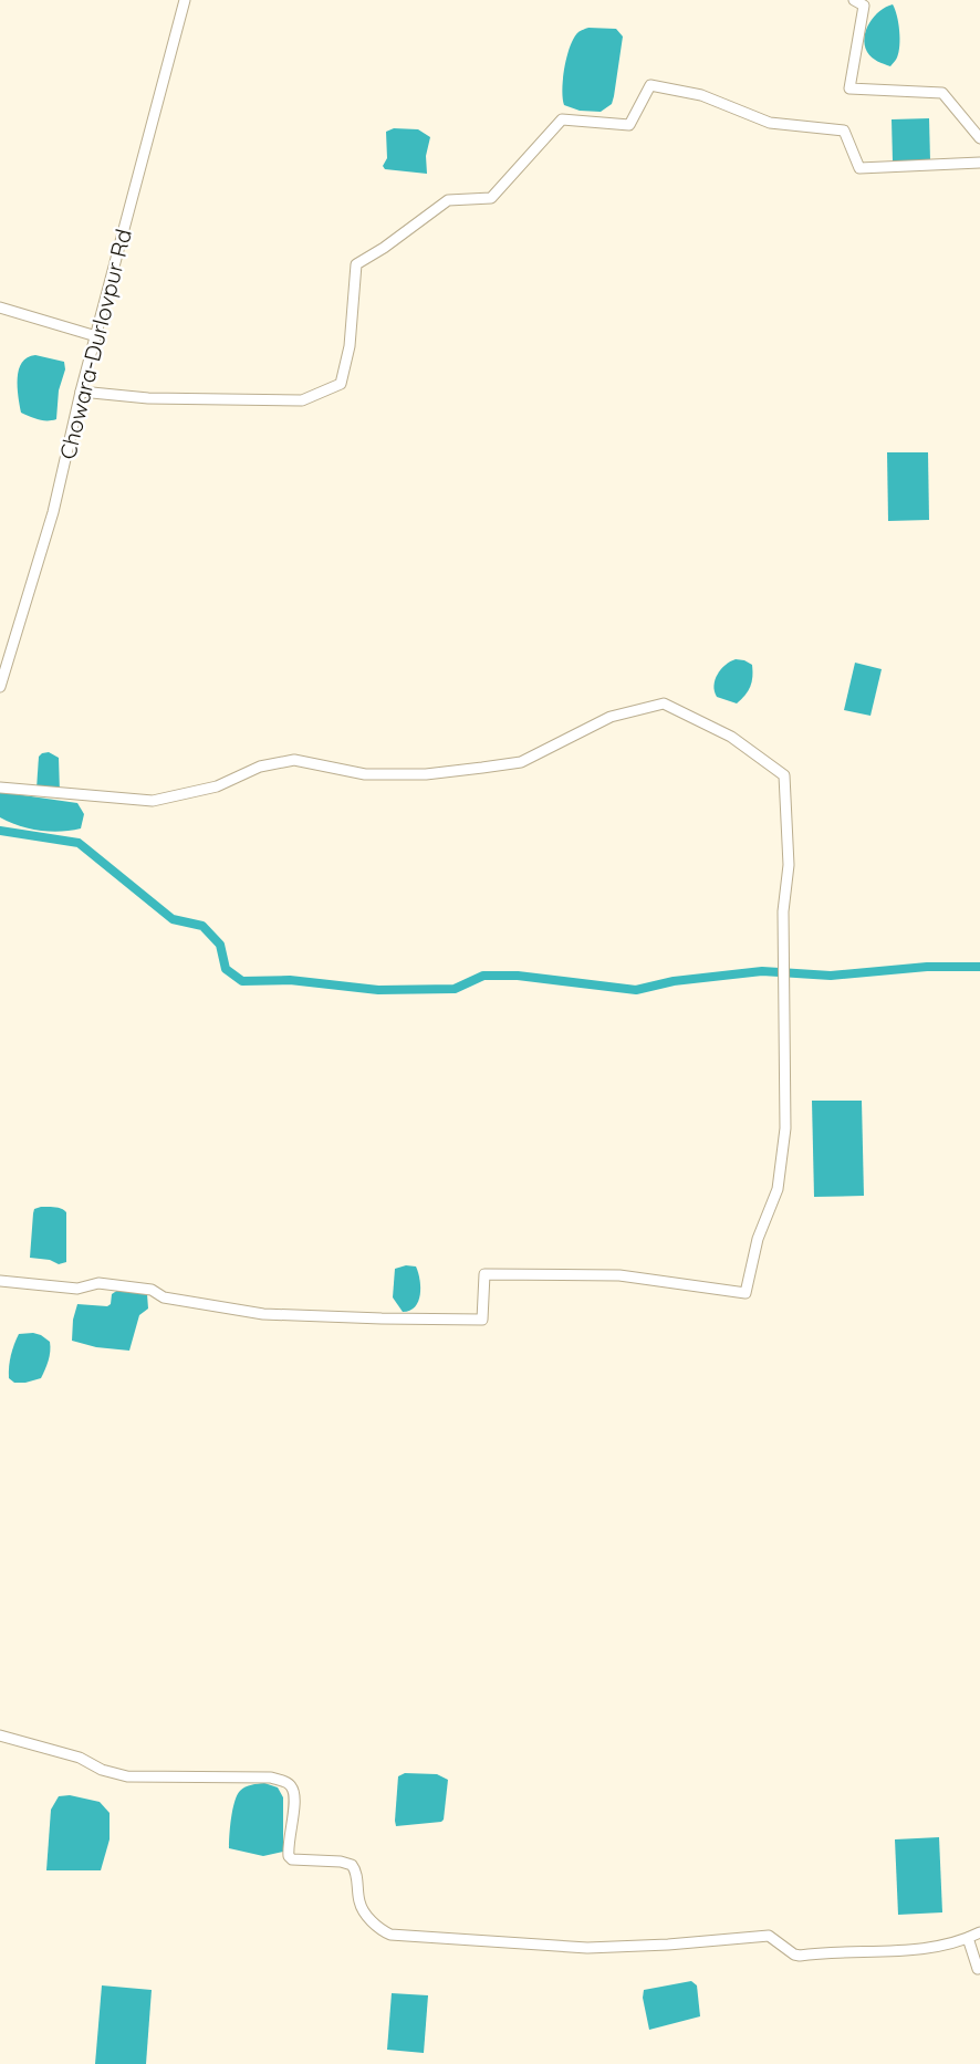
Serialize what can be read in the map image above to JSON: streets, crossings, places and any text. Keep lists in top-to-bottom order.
{
  "streets": {
    "street": ["Chowara-Durlovpur Rd"]
  }
}
